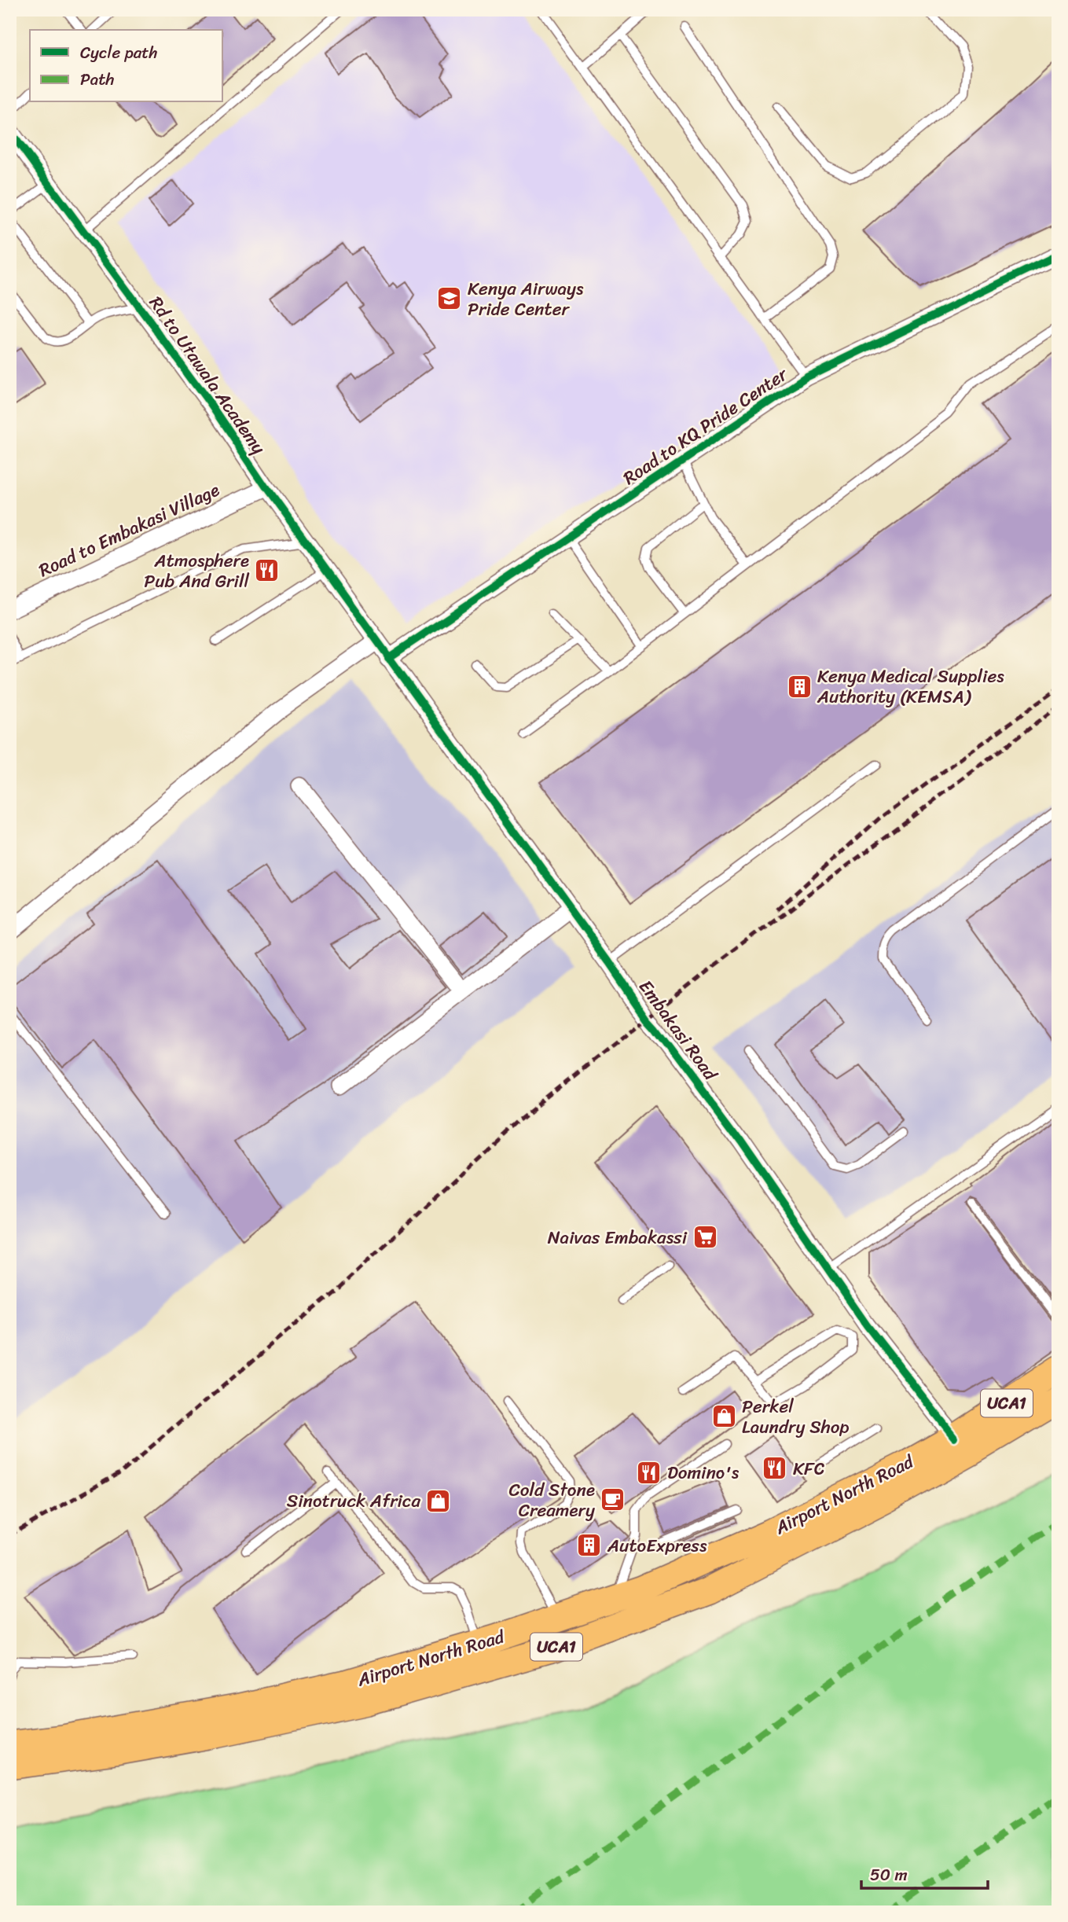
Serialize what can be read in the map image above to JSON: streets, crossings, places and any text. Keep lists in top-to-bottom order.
{
  "streets": {
    "main road": ["UCA1", "Airport North Road"],
    "street": [
      "Rd to Utawala Academy",
      "Road to KQ Pride Center",
      "Road to Embakasi Village",
      "Embakasi Road"
    ]
  },
  "crossings": [
    ["Rd to Utawala Academy", "Road to Embakasi Village"],
    ["Rd to Utawala Academy", "Embakasi Road"],
    ["Road to KQ Pride Center", "Embakasi Road"],
    ["Embakasi Road", "Airport North Road"]
  ],
  "places": {
    "school or university": ["Kenya Airways Pride Center"],
    "restaurant": ["Atmosphere Pub And Grill", "KFC", "Domino's"],
    "building": ["Kenya Medical Supplies Authority (KEMSA)", "AutoExpress"],
    "supermarket": ["Naivas Embakassi"],
    "shop": ["Perkel Laundry Shop", "Sinotruck Africa"],
    "cafe": ["Cold Stone Creamery"]
  },
  "legend": ["Cycle path", "Path"],
  "scale_bar": "50 m"
}
